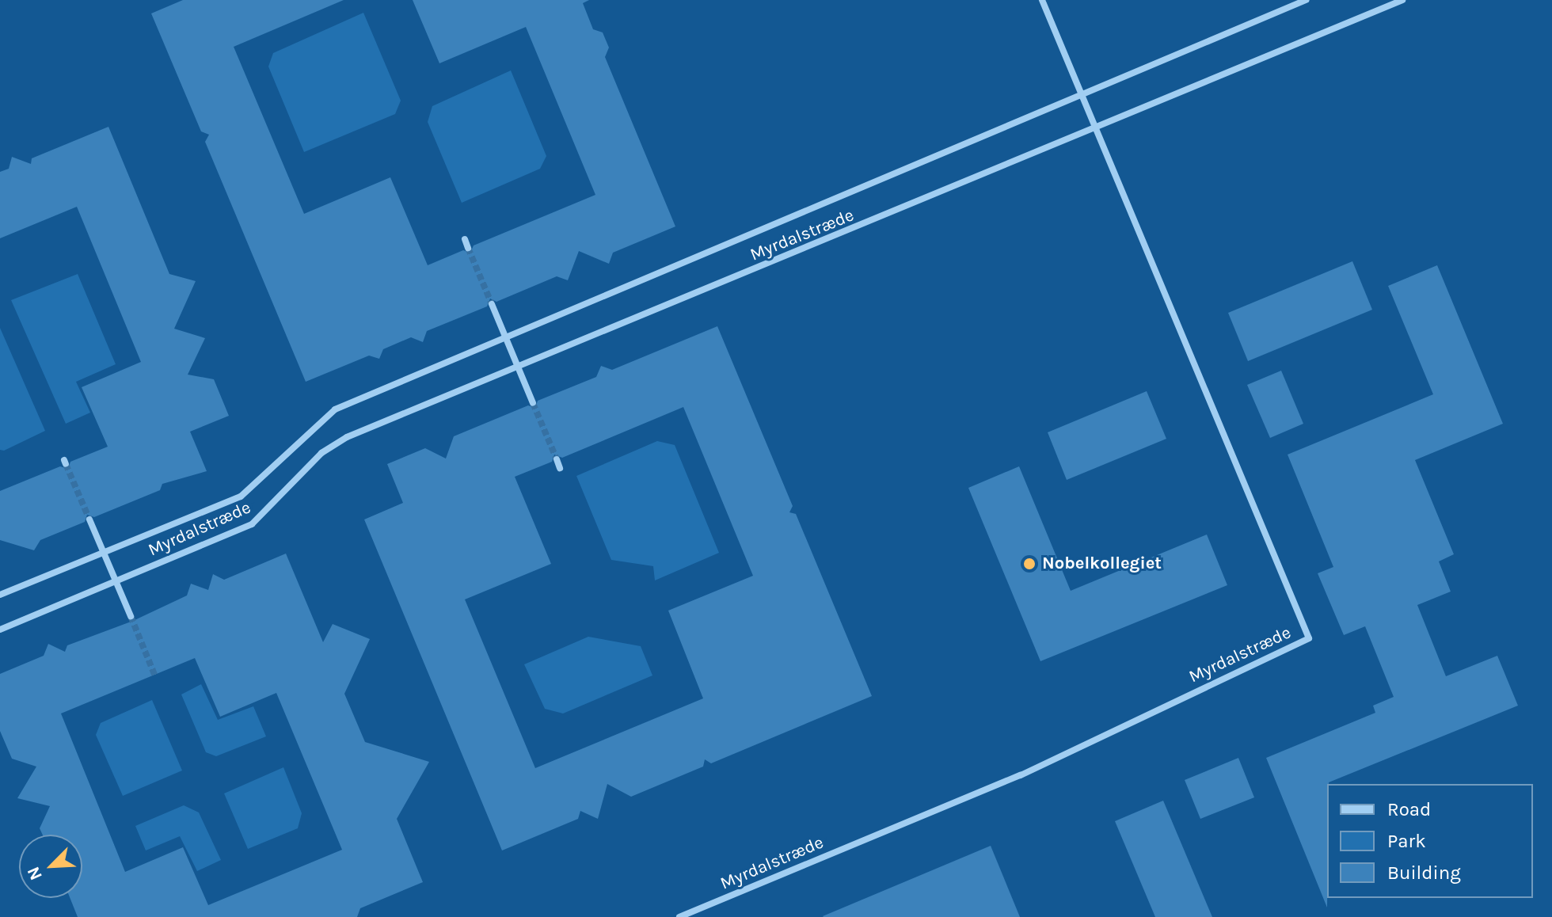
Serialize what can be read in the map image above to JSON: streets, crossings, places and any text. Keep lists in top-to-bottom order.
{
  "streets": {
    "street": ["Myrdalstræde"]
  },
  "places": ["Nobelkollegiet"],
  "legend": ["Road", "Park", "Building"],
  "north": "bottom left"
}
